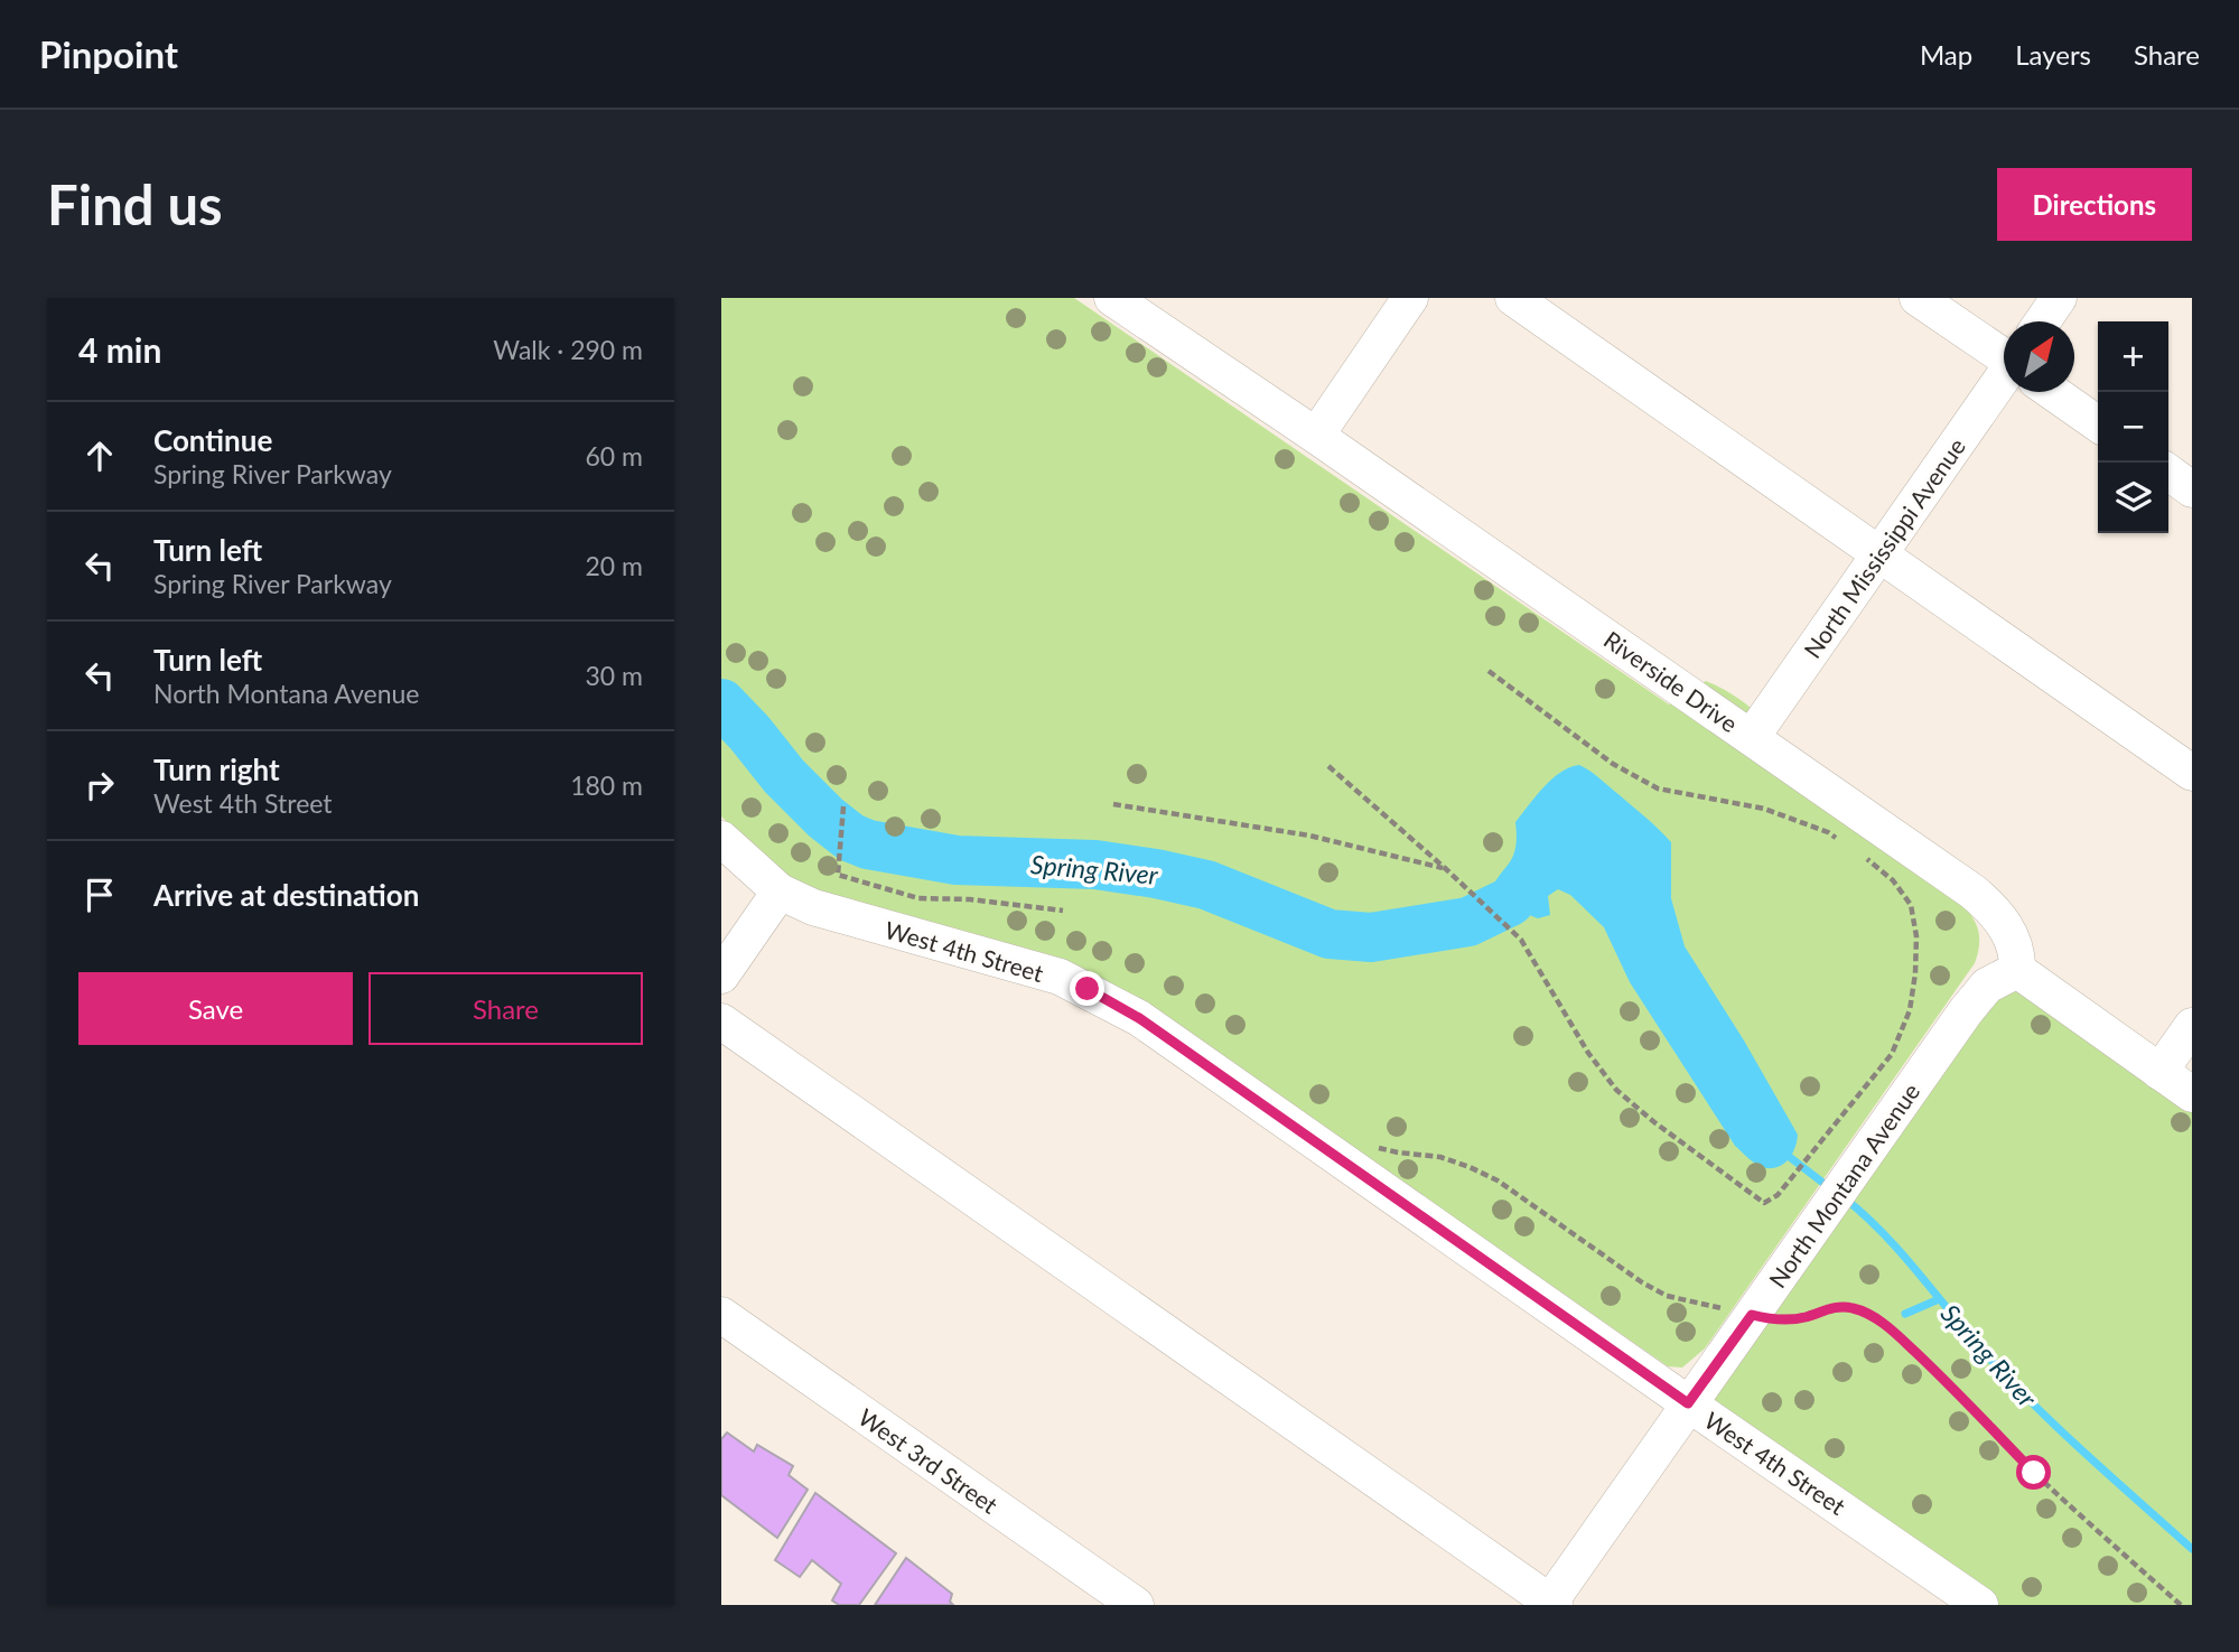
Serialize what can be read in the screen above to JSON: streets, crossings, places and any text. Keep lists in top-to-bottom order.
{
  "streets": {
    "street": [
      "North Mississippi Avenue",
      "Riverside Drive",
      "West 4th Street",
      "North Montana Avenue",
      "West 3rd Street"
    ]
  },
  "crossings": [
    ["North Mississippi Avenue", "Riverside Drive"],
    ["Riverside Drive", "North Montana Avenue"],
    ["West 4th Street", "North Montana Avenue"]
  ],
  "water": ["Spring River"],
  "north": "top right",
  "page": {
    "header": "Pinpoint",
    "nav": ["Map", "Layers", "Share"],
    "buttons": [
      "Directions",
      ["Save", "Share"]
    ],
    "title": "Find us",
    "heading": ["4 min", "Walk · 290 m"],
    "map_buttons": ["+", "−"],
    "list": [
      ["Continue", "Spring River Parkway", "60 m"],
      ["Turn left", "Spring River Parkway", "20 m"],
      ["Turn left", "North Montana Avenue", "30 m"],
      ["Turn right", "West 4th Street", "180 m"],
      "Arrive at destination"
    ]
  }
}
